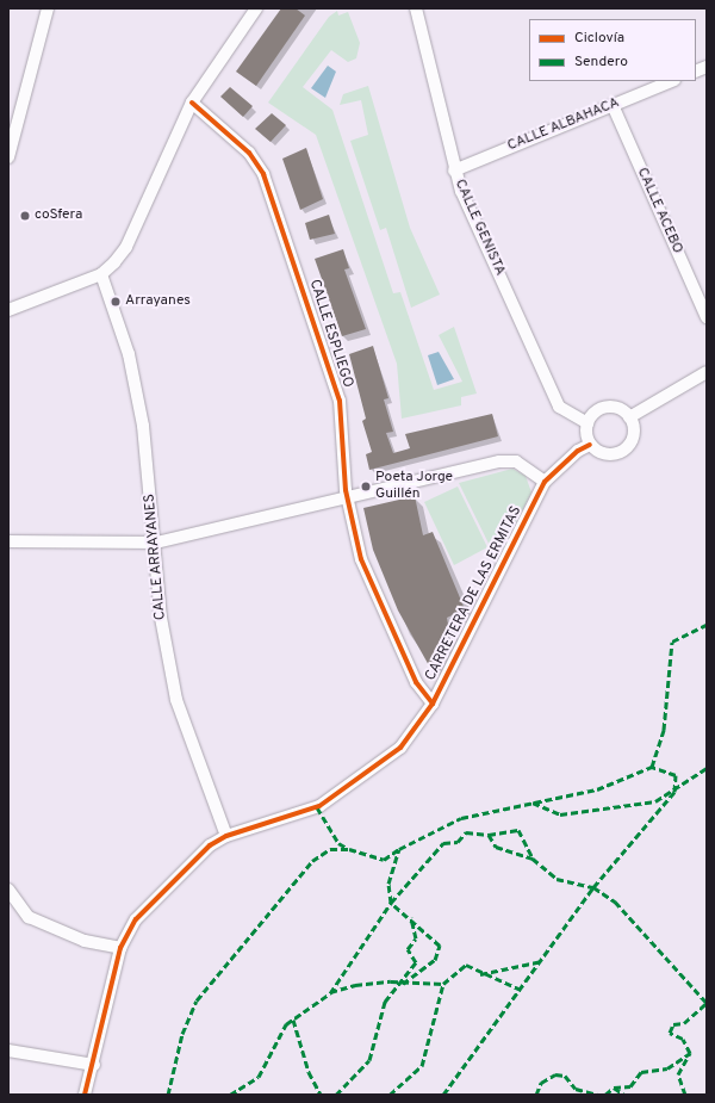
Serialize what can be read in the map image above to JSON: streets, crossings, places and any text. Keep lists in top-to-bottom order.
{
  "streets": {
    "street": [
      "CALLE ALBAHACA",
      "CALLE ACEBO",
      "CALLE GENISTA",
      "CALLE ESPLIEGO",
      "CALLE ARRAYANES",
      "CARRETERA DE LAS ERMITAS"
    ]
  },
  "crossings": [
    ["CALLE ALBAHACA", "CALLE ACEBO"],
    ["CALLE ALBAHACA", "CALLE GENISTA"],
    ["CALLE GENISTA", "CARRETERA DE LAS ERMITAS"],
    ["CALLE ESPLIEGO", "CARRETERA DE LAS ERMITAS"],
    ["CALLE ARRAYANES", "CARRETERA DE LAS ERMITAS"]
  ],
  "places": ["coSfera", "Arrayanes", "Poeta Jorge Guillén"],
  "legend": ["Ciclovía", "Sendero"]
}
